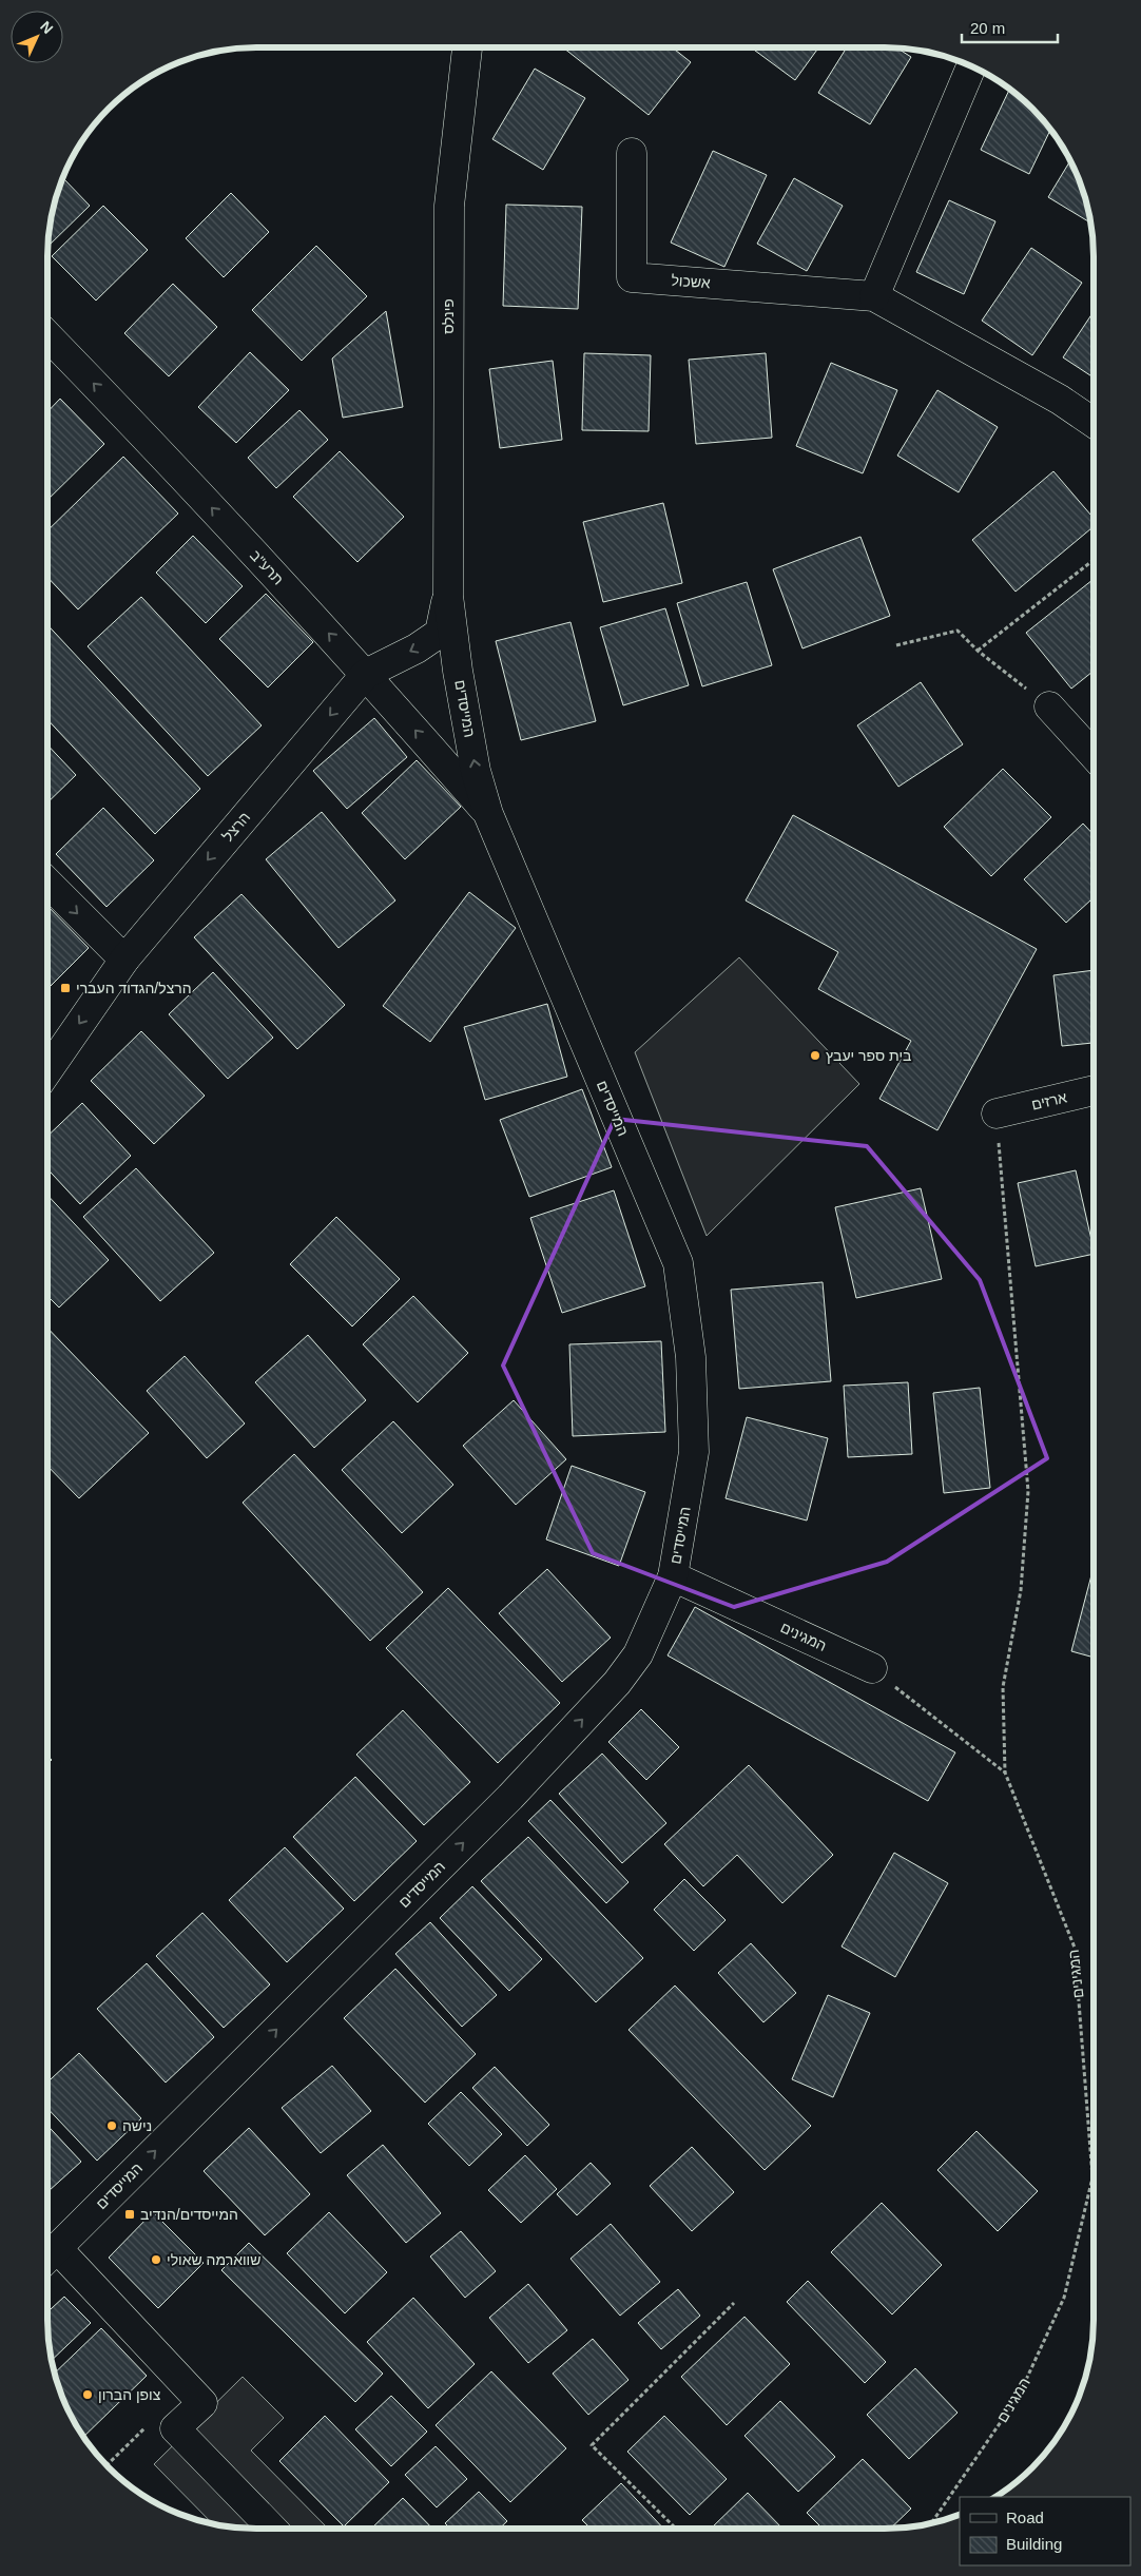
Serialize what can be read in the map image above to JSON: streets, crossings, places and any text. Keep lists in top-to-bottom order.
{
  "streets": {
    "street": [
      "אשכול",
      "פינלס",
      "תרע\"ב",
      "המייסדים",
      "הרצל",
      "ארזים",
      "המגינים"
    ]
  },
  "crossings": [
    ["פינלס", "המייסדים"],
    ["פינלס", "הרצל"],
    ["תרע\"ב", "המייסדים"],
    ["תרע\"ב", "הרצל"],
    ["המייסדים", "הרצל"],
    ["המייסדים", "המגינים"]
  ],
  "one_way": ["תרע\"ב", "המייסדים", "הרצל"],
  "places": {
    "transit": ["הרצל/הגדוד העברי", "המייסדים/הנדיב"],
    "other": [
      "בית ספר יעבץ",
      "נישה",
      "שווארמה שאולי",
      "צופן הברון"
    ]
  },
  "legend": ["Road", "Building"],
  "scale_bar": "20 m",
  "north": "top right"
}
